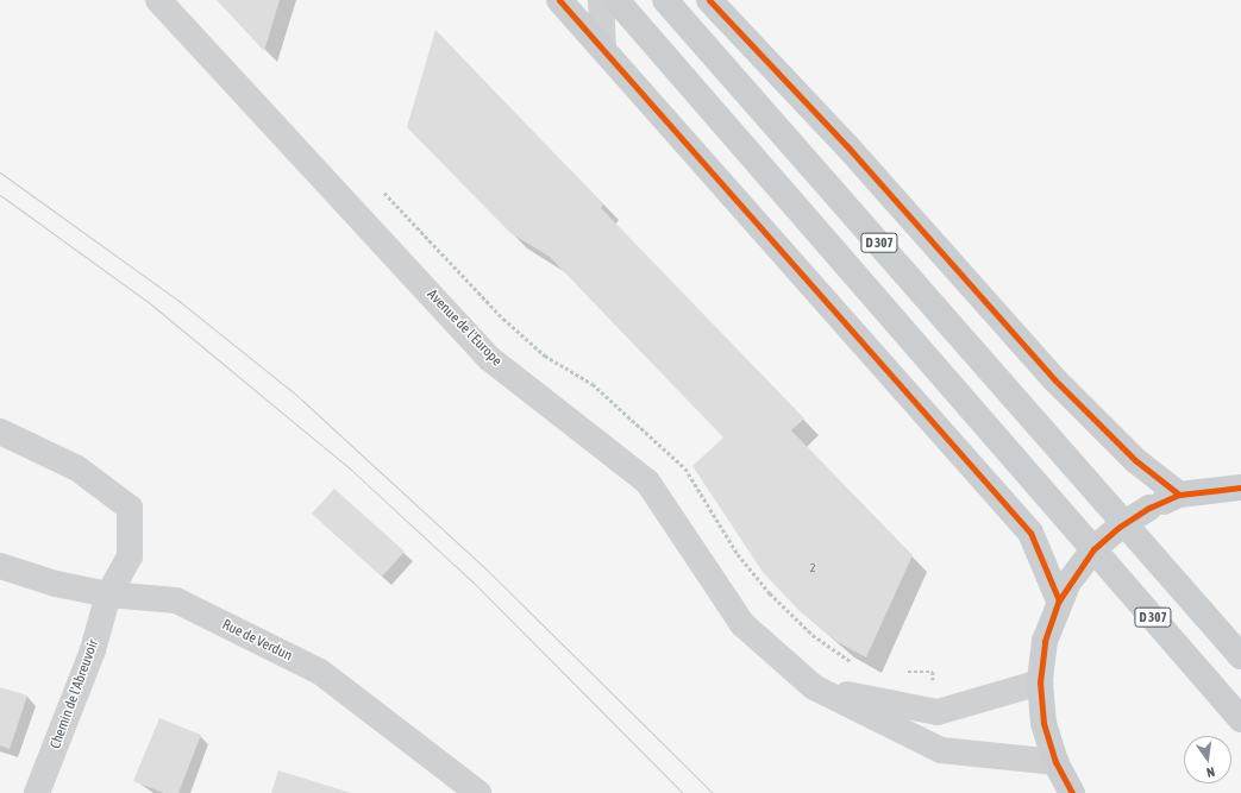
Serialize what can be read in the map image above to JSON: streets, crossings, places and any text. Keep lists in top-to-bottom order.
{
  "streets": {
    "main road": ["D 307"],
    "street": ["Avenue de l'Europe", "Rue de Verdun", "Chemin de l'Abreuvoir"]
  },
  "crossings": [
    ["Rue de Verdun", "Chemin de l'Abreuvoir"]
  ],
  "house_numbers": ["2"],
  "north": "bottom"
}
